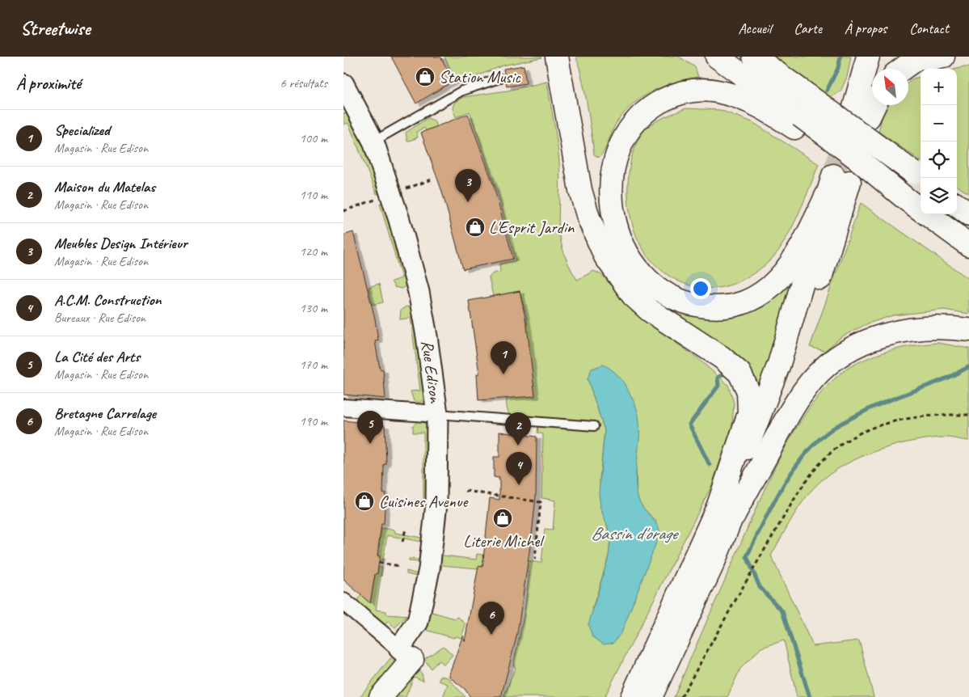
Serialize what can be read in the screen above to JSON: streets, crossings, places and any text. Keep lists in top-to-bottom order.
{
  "streets": {
    "street": ["Rue Edison"]
  },
  "water": ["Bassin d'orage"],
  "places": {
    "shop": [
      "Station Music",
      "L'Esprit Jardin",
      "Cuisines Avenue",
      "Literie Michel"
    ]
  },
  "north": "top left",
  "page": {
    "header": "Streetwise",
    "nav": [
      "Accueil",
      "Carte",
      "À propos",
      "Contact"
    ],
    "heading": ["À proximité", "6 résultats"],
    "map_buttons": ["+", "−"],
    "list": [
      {
        "mark": "1",
        "name": "Specialized",
        "note": "Magasin · Rue Edison",
        "value": "100 m"
      },
      {
        "mark": "2",
        "name": "Maison du Matelas",
        "note": "Magasin · Rue Edison",
        "value": "110 m"
      },
      {
        "mark": "3",
        "name": "Meubles Design Intérieur",
        "note": "Magasin · Rue Edison",
        "value": "120 m"
      },
      {
        "mark": "4",
        "name": "A.C.M. Construction",
        "note": "Bureaux · Rue Edison",
        "value": "130 m"
      },
      {
        "mark": "5",
        "name": "La Cité des Arts",
        "note": "Magasin · Rue Edison",
        "value": "170 m"
      },
      {
        "mark": "6",
        "name": "Bretagne Carrelage",
        "note": "Magasin · Rue Edison",
        "value": "190 m"
      }
    ],
    "pins": [
      "3",
      "1",
      "5",
      "2",
      "4",
      "6"
    ]
  }
}
